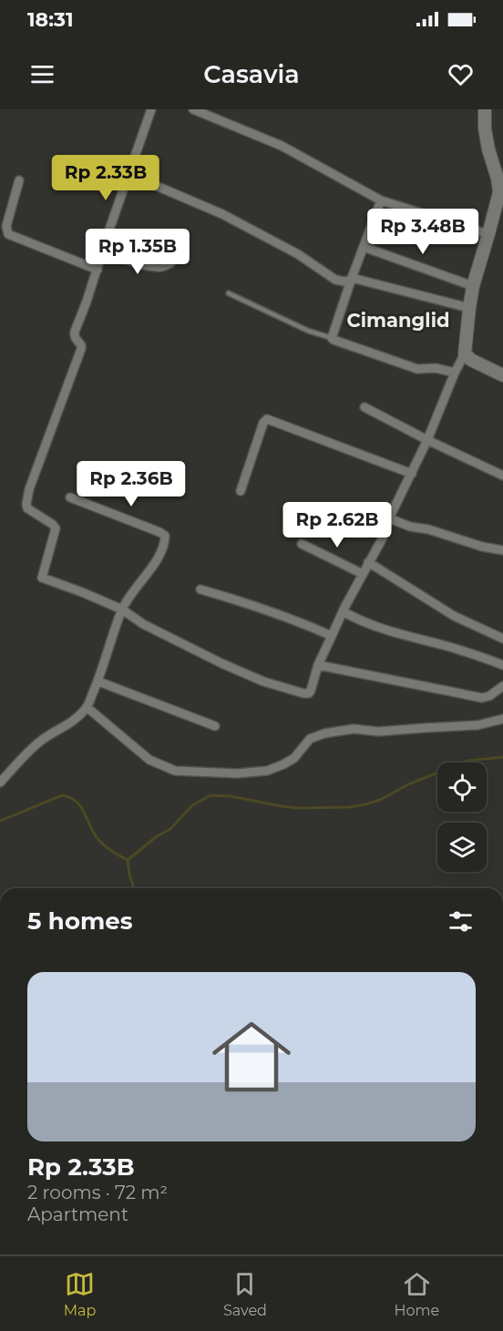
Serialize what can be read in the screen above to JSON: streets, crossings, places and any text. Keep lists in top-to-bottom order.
{
  "districts": ["Cimanglid"],
  "page": {
    "status": "18:31",
    "header": "Casavia",
    "price": [
      "Rp 2.33B",
      "Rp 3.48B",
      "Rp 1.35B",
      "Rp 2.36B",
      "Rp 2.62B"
    ],
    "heading": "5 homes",
    "list": [
      {
        "name": "Rp 2.33B",
        "note": "2 rooms · 72 m² · Apartment"
      }
    ],
    "tabs": ["Map", "Saved", "Home"]
  }
}
